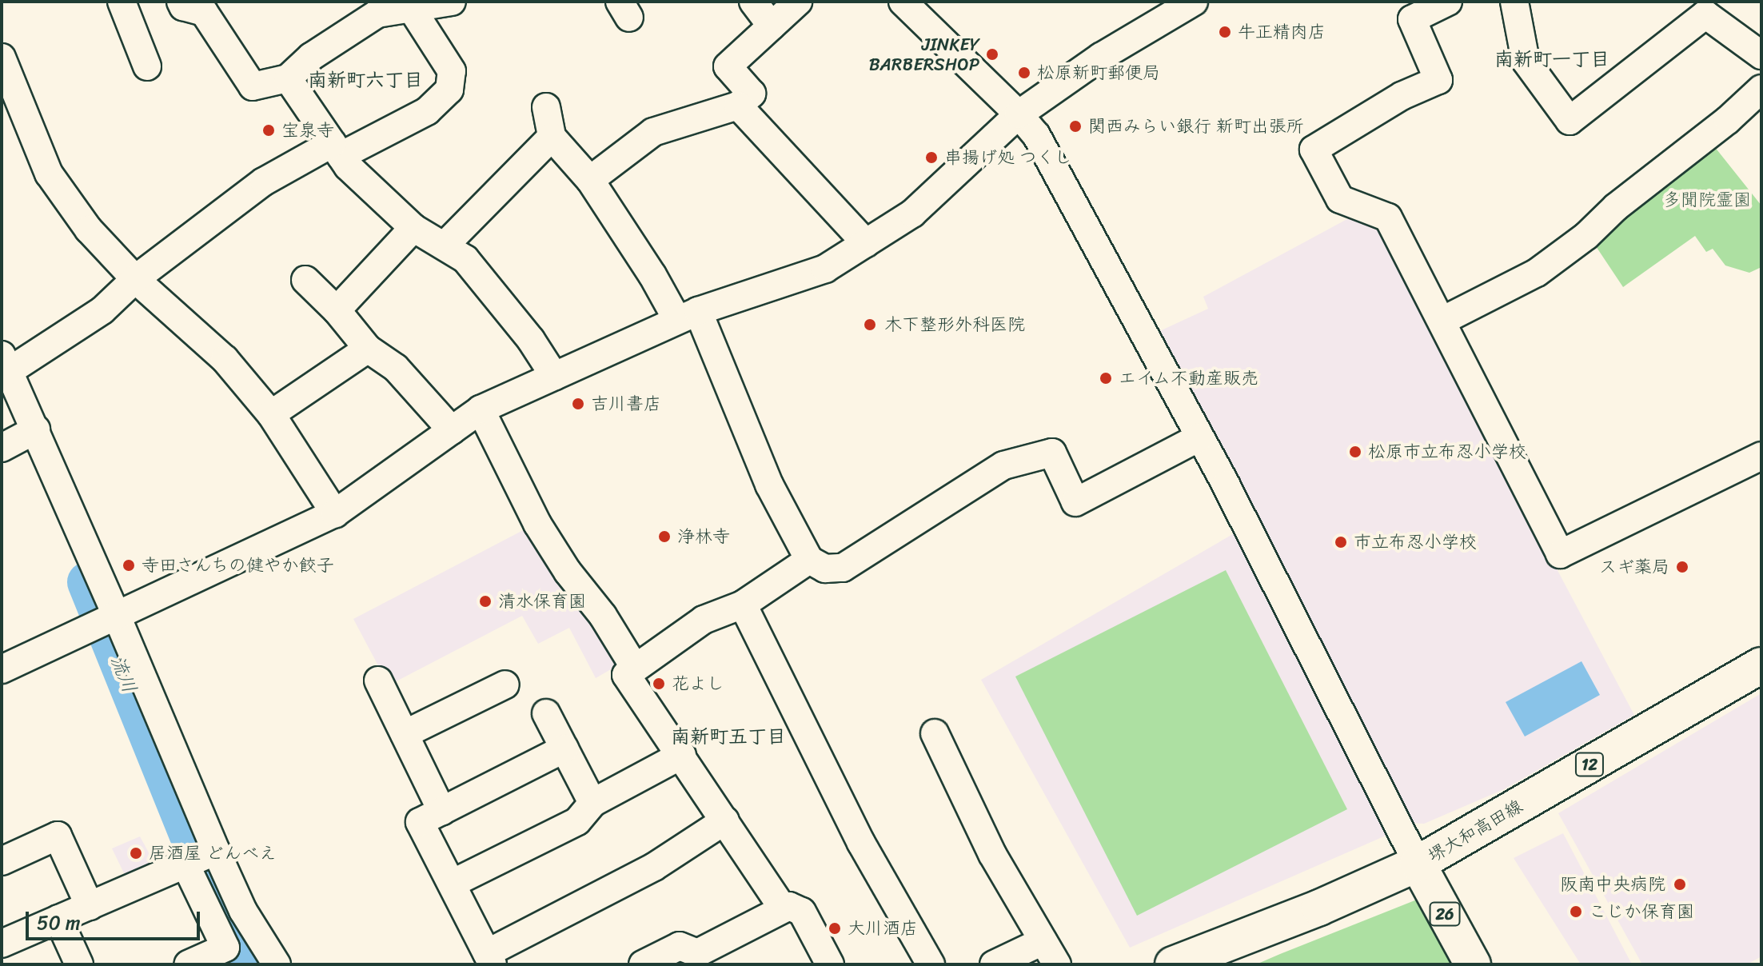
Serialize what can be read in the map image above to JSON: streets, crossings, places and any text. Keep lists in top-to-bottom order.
{
  "streets": {
    "main road": ["12", "堺大和高田線", "26"]
  },
  "crossings": [
    ["堺大和高田線", "26"]
  ],
  "districts": ["南新町一丁目", "南新町六丁目", "南新町五丁目"],
  "water": ["流川"],
  "parks": ["多聞院霊園"],
  "places": [
    "牛正精肉店",
    "JINKEY BARBERSHOP",
    "松原新町郵便局",
    "関西みらい銀行 新町出張所",
    "宝泉寺",
    "串揚げ処 つくし",
    "木下整形外科医院",
    "エイム不動産販売",
    "吉川書店",
    "松原市立布忍小学校",
    "浄林寺",
    "市立布忍小学校",
    "寺田さんちの健やか餃子",
    "スギ薬局",
    "清水保育園",
    "花よし",
    "居酒屋 どんべえ",
    "阪南中央病院",
    "こじか保育園",
    "大川酒店"
  ],
  "scale_bar": "50 m"
}
